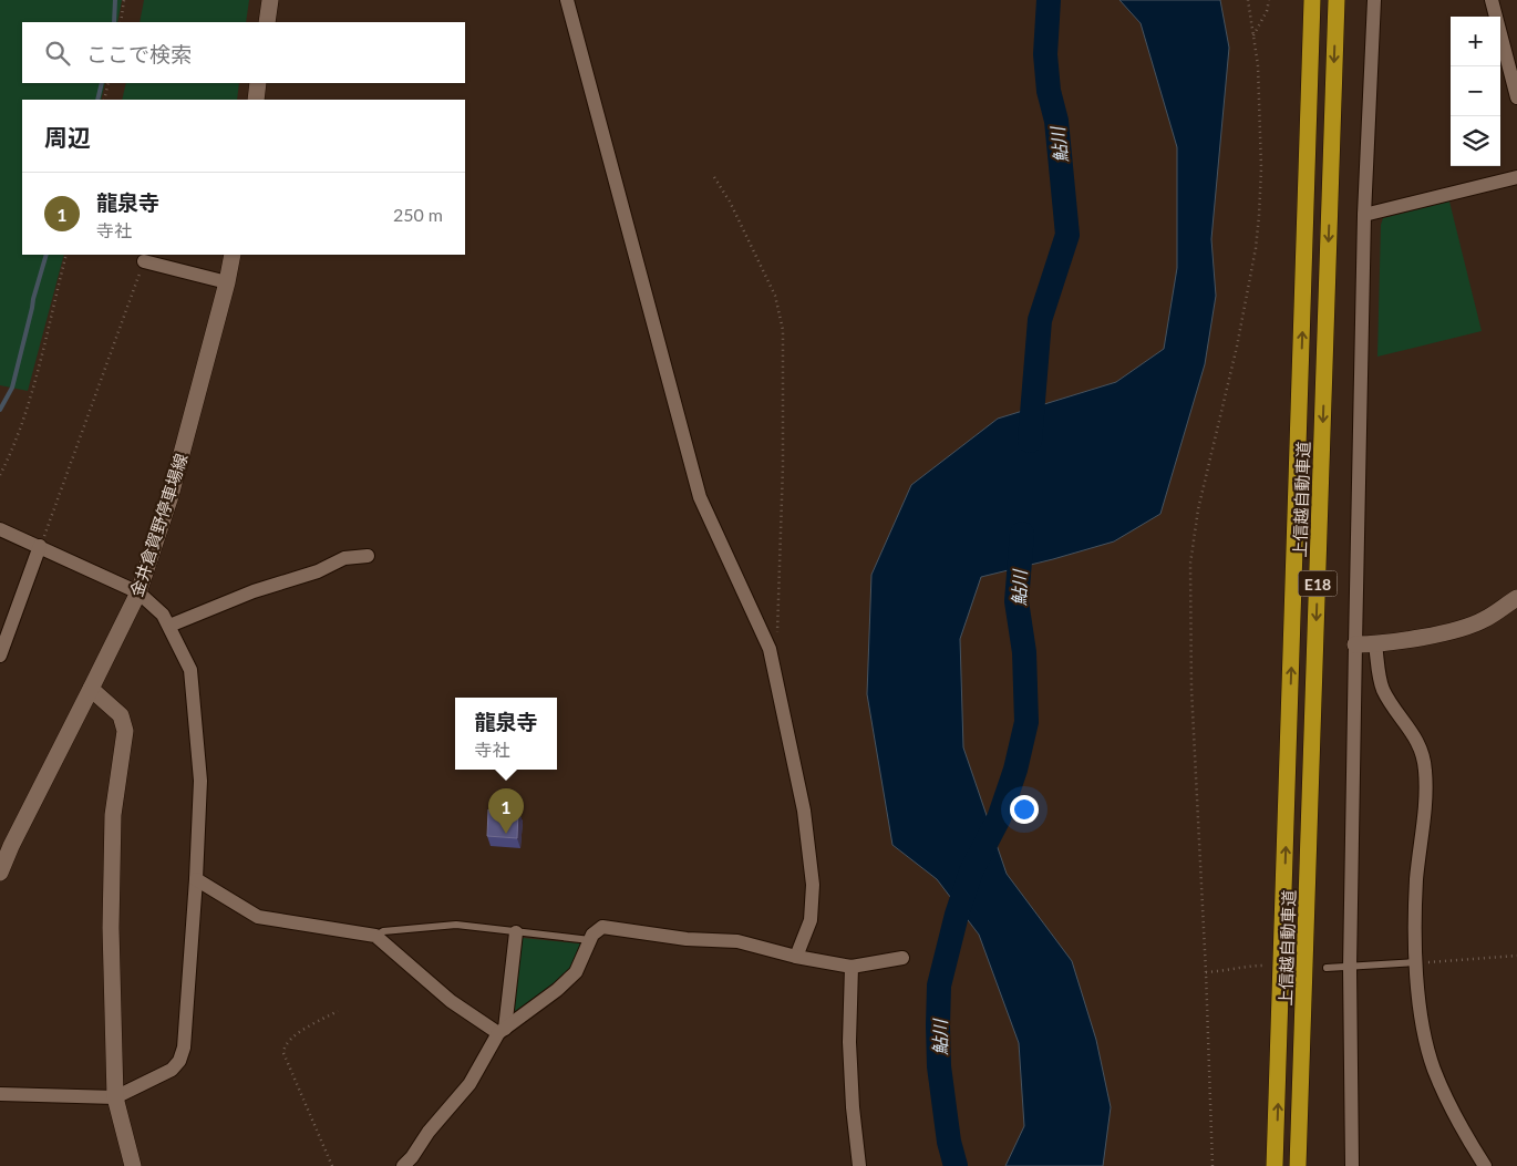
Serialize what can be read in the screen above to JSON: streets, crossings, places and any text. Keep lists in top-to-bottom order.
{
  "streets": {
    "highway": ["上信越自動車道", "E18"],
    "main road": ["金井倉賀野停車場線"]
  },
  "water": ["鮎川"],
  "page": {
    "map_buttons": ["+", "−"],
    "search": "ここで検索",
    "heading": "周辺",
    "list": [
      {
        "mark": "1",
        "name": "龍泉寺",
        "note": "寺社",
        "value": "250 m"
      }
    ],
    "popup": ["龍泉寺", "寺社"],
    "pins": "1"
  }
}
